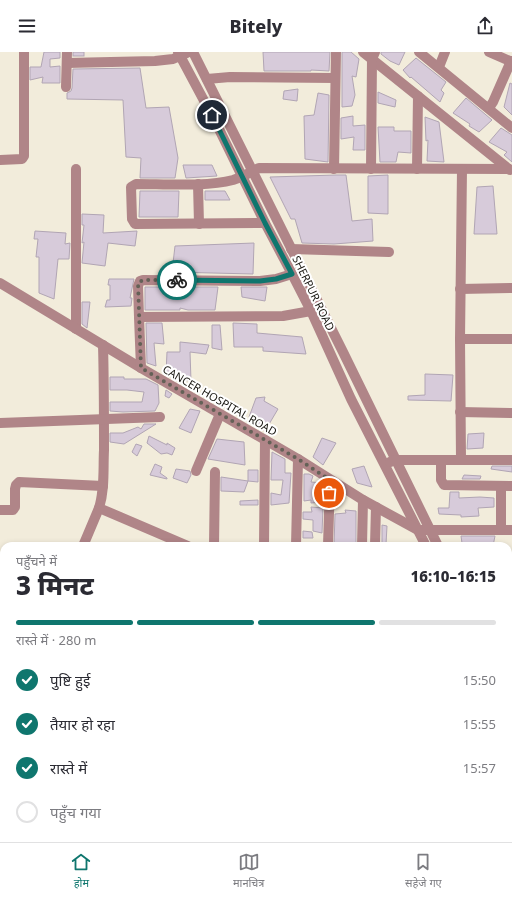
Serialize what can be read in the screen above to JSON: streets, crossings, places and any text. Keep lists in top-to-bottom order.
{
  "streets": {
    "street": ["SHERPUR ROAD", "CANCER HOSPITAL ROAD"]
  },
  "crossings": [
    ["SHERPUR ROAD", "CANCER HOSPITAL ROAD"]
  ],
  "page": {
    "header": "Bitely",
    "heading": ["3 मिनट", "पहुँचने में", "16:10–16:15"],
    "bar": "रास्ते में · 280 m",
    "list": [
      ["पुष्टि हुई", "15:50"],
      ["तैयार हो रहा", "15:55"],
      ["रास्ते में", "15:57"],
      "पहुँच गया"
    ],
    "tabs": ["होम", "मानचित्र", "सहेजे गए"]
  }
}
